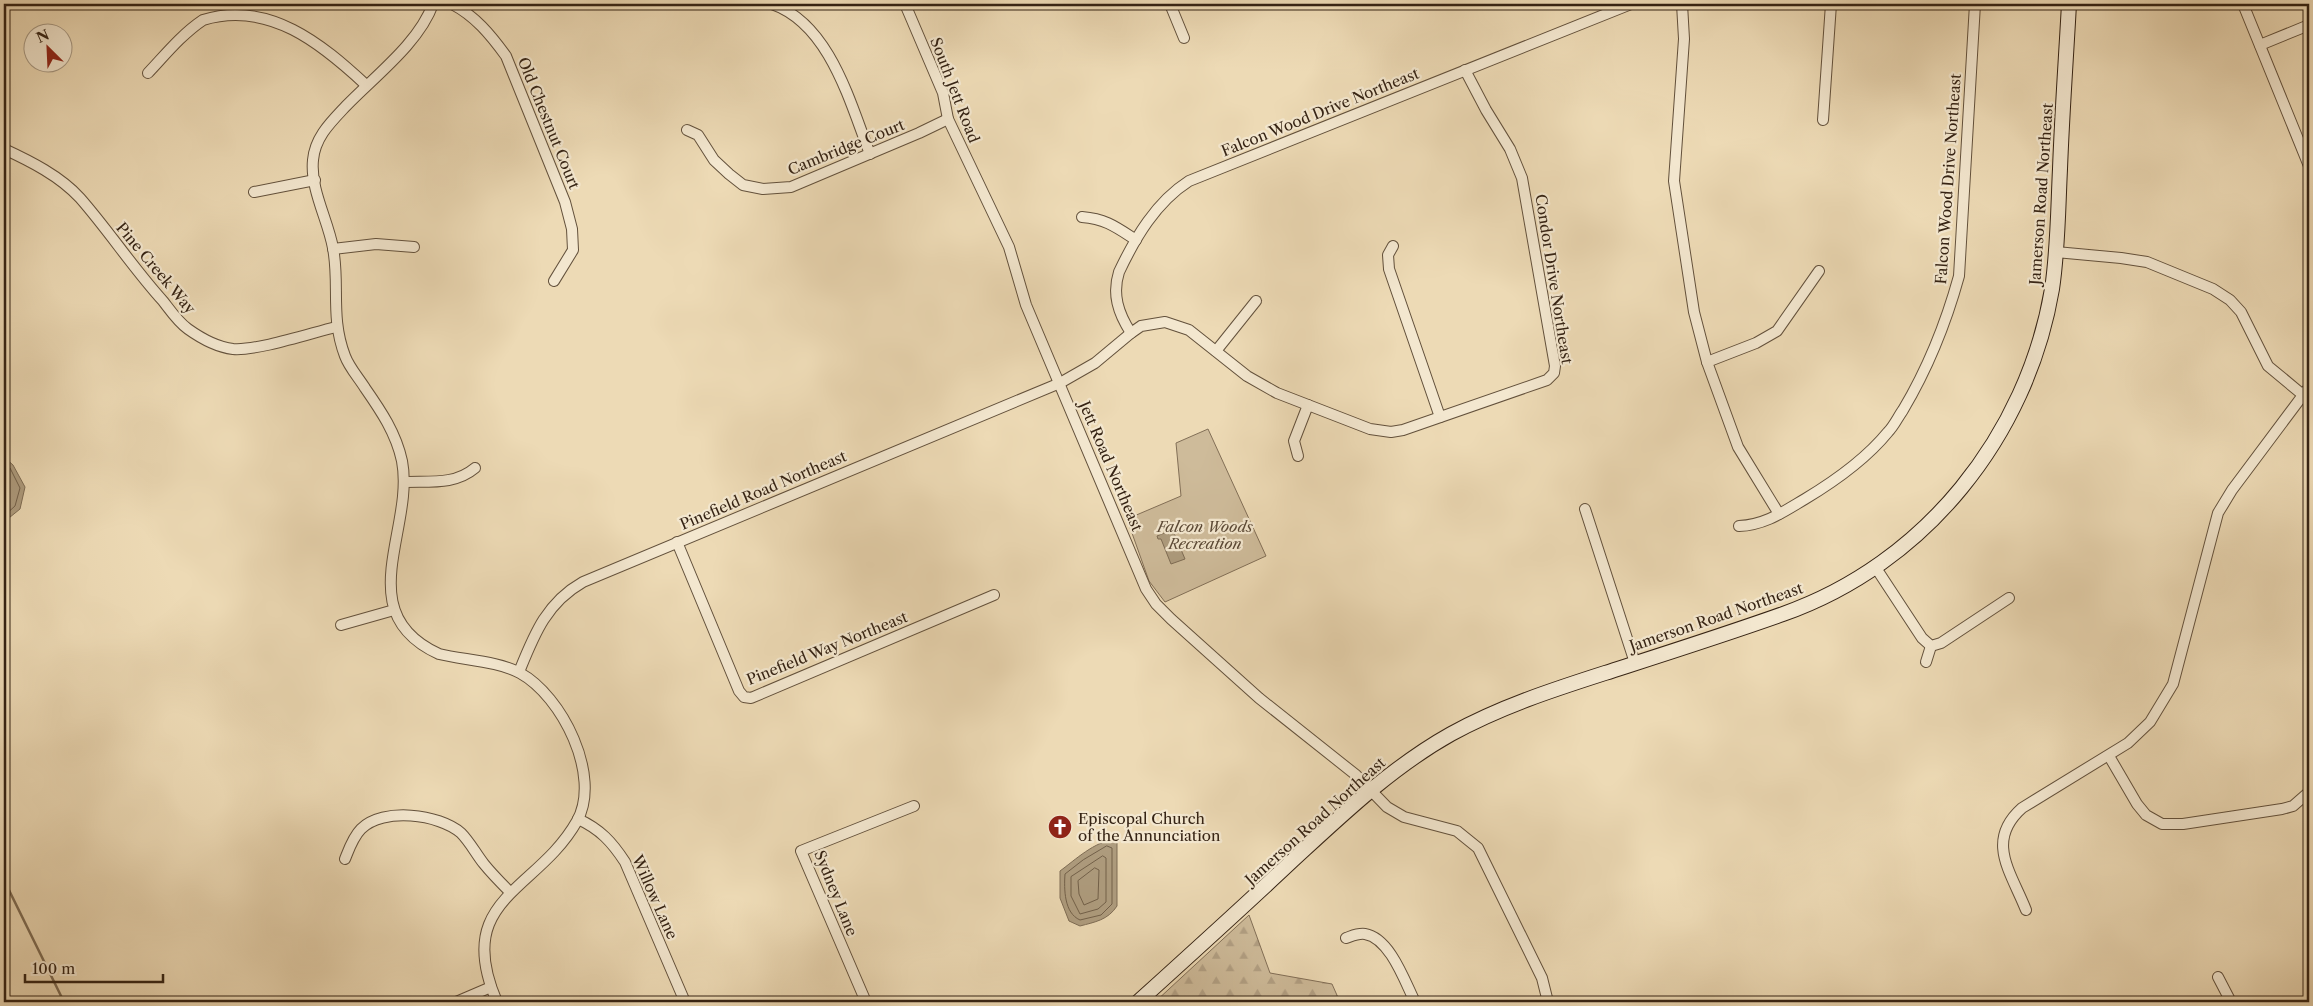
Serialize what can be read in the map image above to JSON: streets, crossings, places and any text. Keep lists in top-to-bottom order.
{
  "streets": {
    "street": [
      "South Jett Road",
      "Falcon Wood Drive Northeast",
      "Old Chestnut Court",
      "Cambridge Court",
      "Jamerson Road Northeast",
      "Pine Creek Way",
      "Condor Drive Northeast",
      "Jett Road Northeast",
      "Pinefield Road Northeast",
      "Pinefield Way Northeast",
      "Sydney Lane",
      "Willow Lane"
    ]
  },
  "crossings": [
    ["South Jett Road", "Cambridge Court"],
    ["South Jett Road", "Jett Road Northeast"],
    ["Falcon Wood Drive Northeast", "Condor Drive Northeast"],
    ["Jamerson Road Northeast", "Jett Road Northeast"],
    ["Condor Drive Northeast", "Jett Road Northeast"],
    ["Condor Drive Northeast", "Pinefield Road Northeast"],
    ["Jett Road Northeast", "Pinefield Road Northeast"],
    ["Pinefield Road Northeast", "Pinefield Way Northeast"]
  ],
  "parks": ["Falcon Woods Recreation"],
  "places": {
    "church": ["Episcopal Church of the Annunciation"]
  },
  "scale_bar": "100 m",
  "north": "top left"
}
